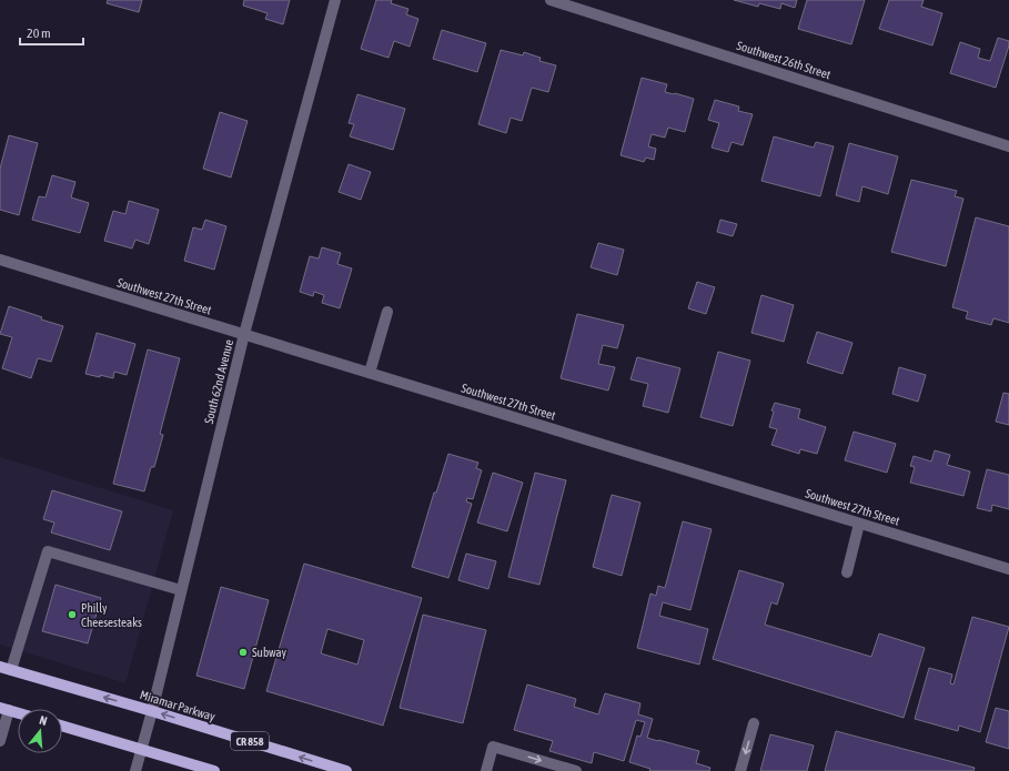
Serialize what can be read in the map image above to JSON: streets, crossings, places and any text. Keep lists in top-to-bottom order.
{
  "streets": {
    "main road": ["Miramar Parkway", "CR 858"],
    "street": ["Southwest 26th Street", "Southwest 27th Street", "South 62nd Avenue"]
  },
  "crossings": [
    ["Southwest 27th Street", "South 62nd Avenue"],
    ["South 62nd Avenue", "Miramar Parkway"]
  ],
  "places": ["Philly Cheesesteaks", "Subway"],
  "scale_bar": "20 m",
  "north": "top"
}
